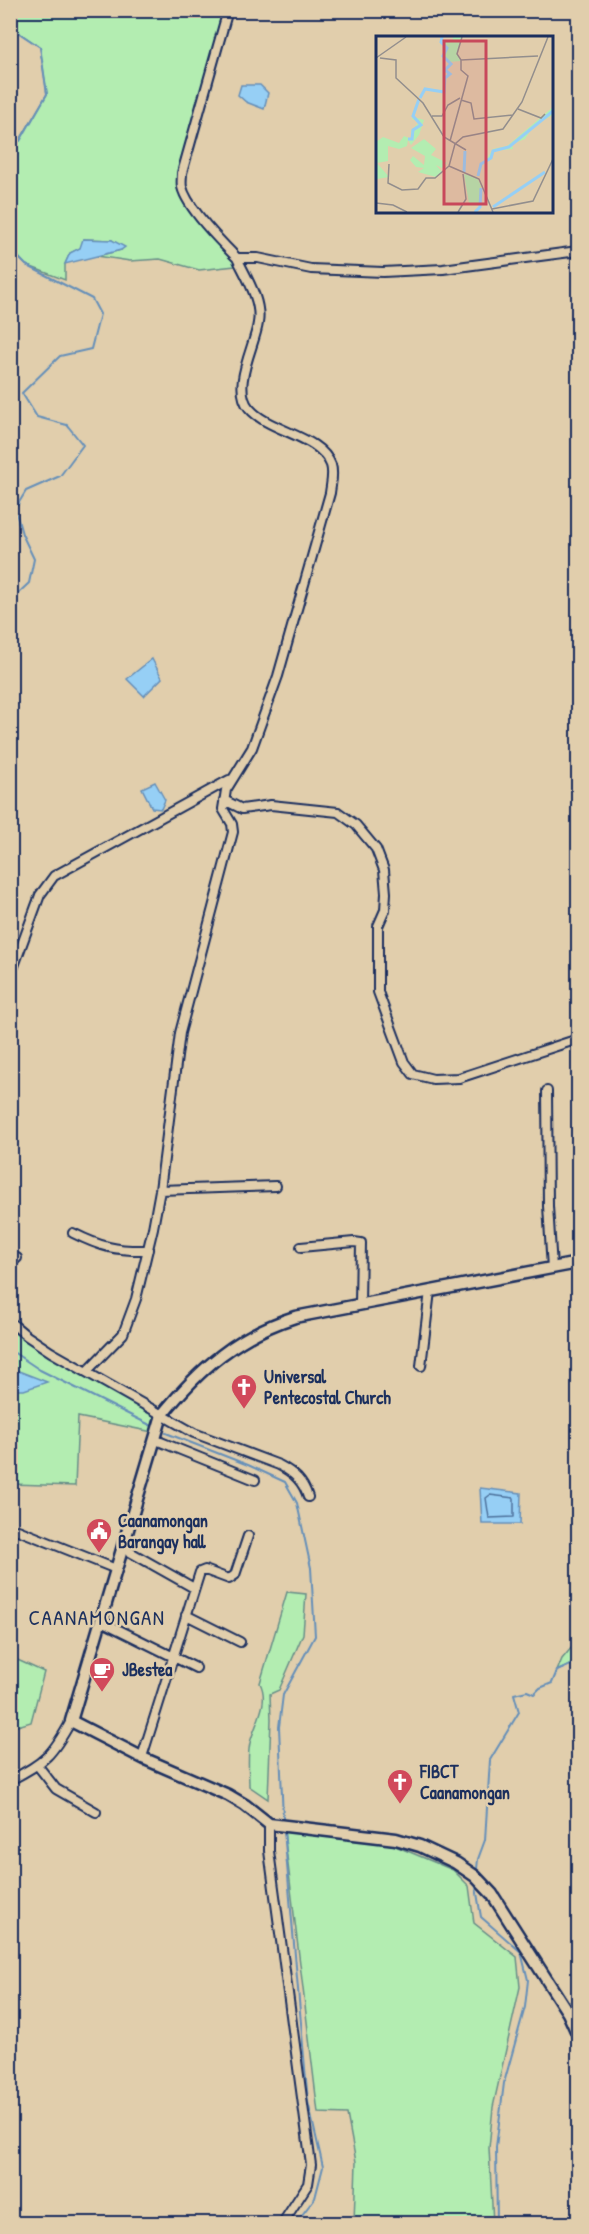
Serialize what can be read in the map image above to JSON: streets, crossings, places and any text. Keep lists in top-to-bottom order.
{
  "districts": ["CAANAMONGAN"],
  "places": {
    "church": ["Universal Pentecostal Church", "FIBCT Caanamongan"],
    "public building": ["Caanamongan Barangay hall"],
    "cafe": ["JBestea"]
  }
}
